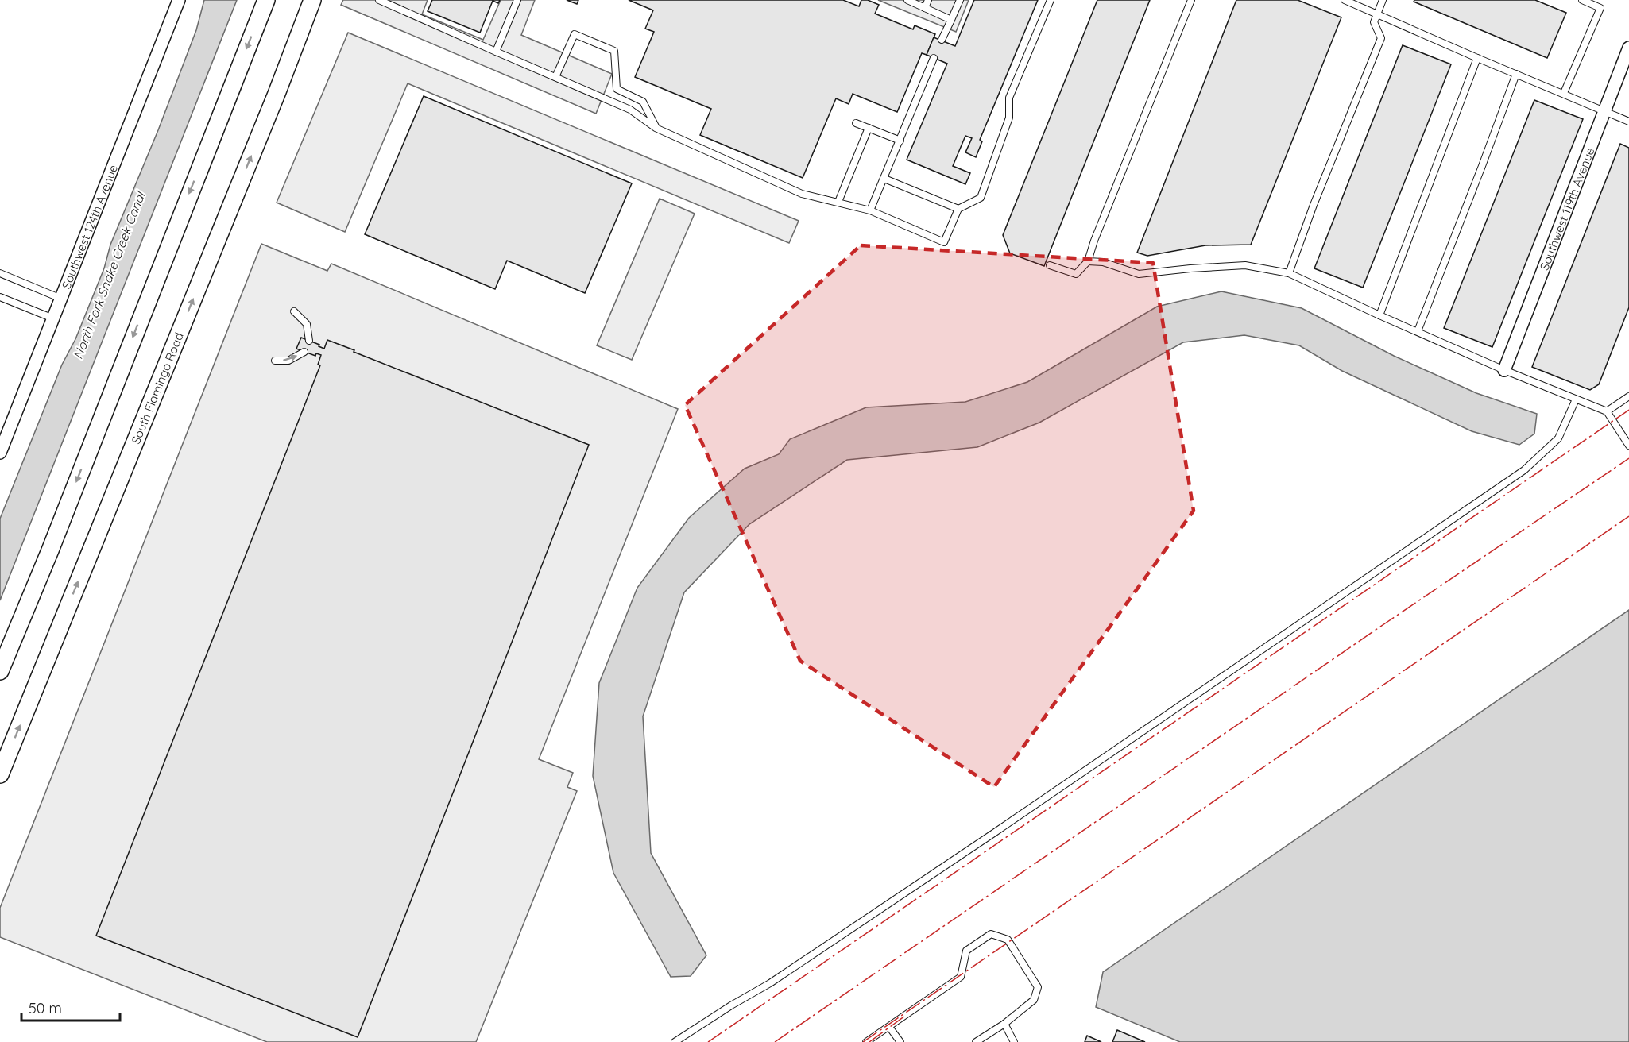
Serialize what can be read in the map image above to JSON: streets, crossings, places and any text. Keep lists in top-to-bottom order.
{
  "streets": {
    "main road": ["South Flamingo Road"],
    "street": ["Southwest 119th Avenue", "Southwest 124th Avenue"]
  },
  "water": ["North Fork Snake Creek Canal"],
  "scale_bar": "50 m"
}
